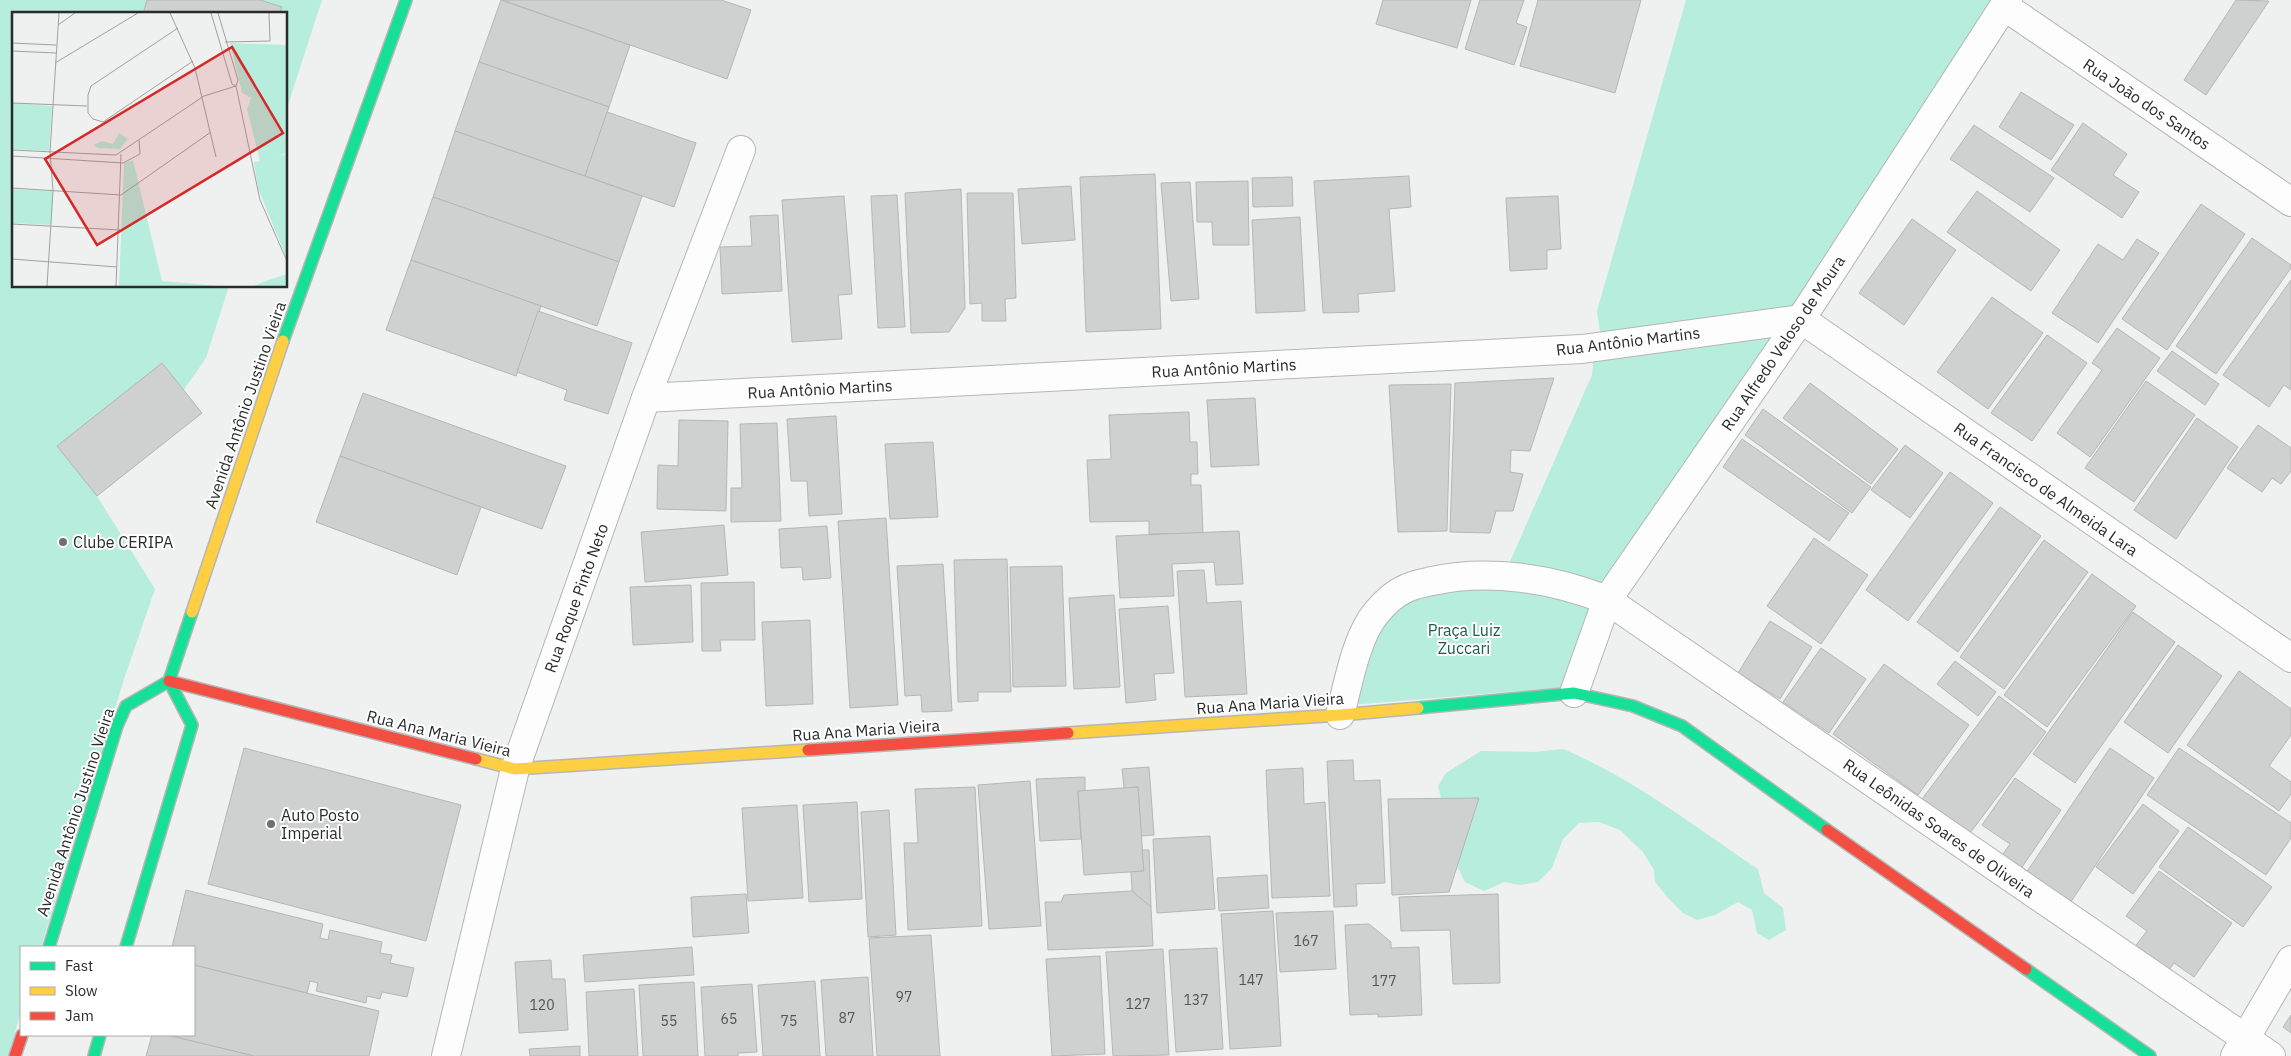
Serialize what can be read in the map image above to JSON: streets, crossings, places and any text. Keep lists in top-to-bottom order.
{
  "streets": {
    "street": [
      "Rua João dos Santos",
      "Rua Antônio Martins",
      "Rua Alfredo Veloso de Moura",
      "Avenida Antônio Justino Vieira",
      "Rua Francisco de Almeida Lara",
      "Rua Roque Pinto Neto",
      "Rua Ana Maria Vieira",
      "Rua Leônidas Soares de Oliveira"
    ]
  },
  "crossings": [
    ["Rua João dos Santos", "Rua Alfredo Veloso de Moura"],
    ["Rua Antônio Martins", "Rua Alfredo Veloso de Moura"],
    ["Rua Antônio Martins", "Rua Francisco de Almeida Lara"],
    ["Rua Antônio Martins", "Rua Roque Pinto Neto"],
    ["Rua Alfredo Veloso de Moura", "Rua Francisco de Almeida Lara"],
    ["Rua Alfredo Veloso de Moura", "Rua Ana Maria Vieira"],
    ["Rua Alfredo Veloso de Moura", "Rua Leônidas Soares de Oliveira"],
    ["Avenida Antônio Justino Vieira", "Rua Ana Maria Vieira"],
    ["Rua Roque Pinto Neto", "Rua Ana Maria Vieira"],
    ["Rua Ana Maria Vieira", "Rua Leônidas Soares de Oliveira"]
  ],
  "parks": ["Praça Luiz Zuccari"],
  "places": ["Clube CERIPA", "Auto Posto Imperial"],
  "house_numbers": [
    "167",
    "147",
    "177",
    "97",
    "137",
    "127",
    "120",
    "87",
    "65",
    "55",
    "75"
  ],
  "legend": ["Fast", "Slow", "Jam"]
}
